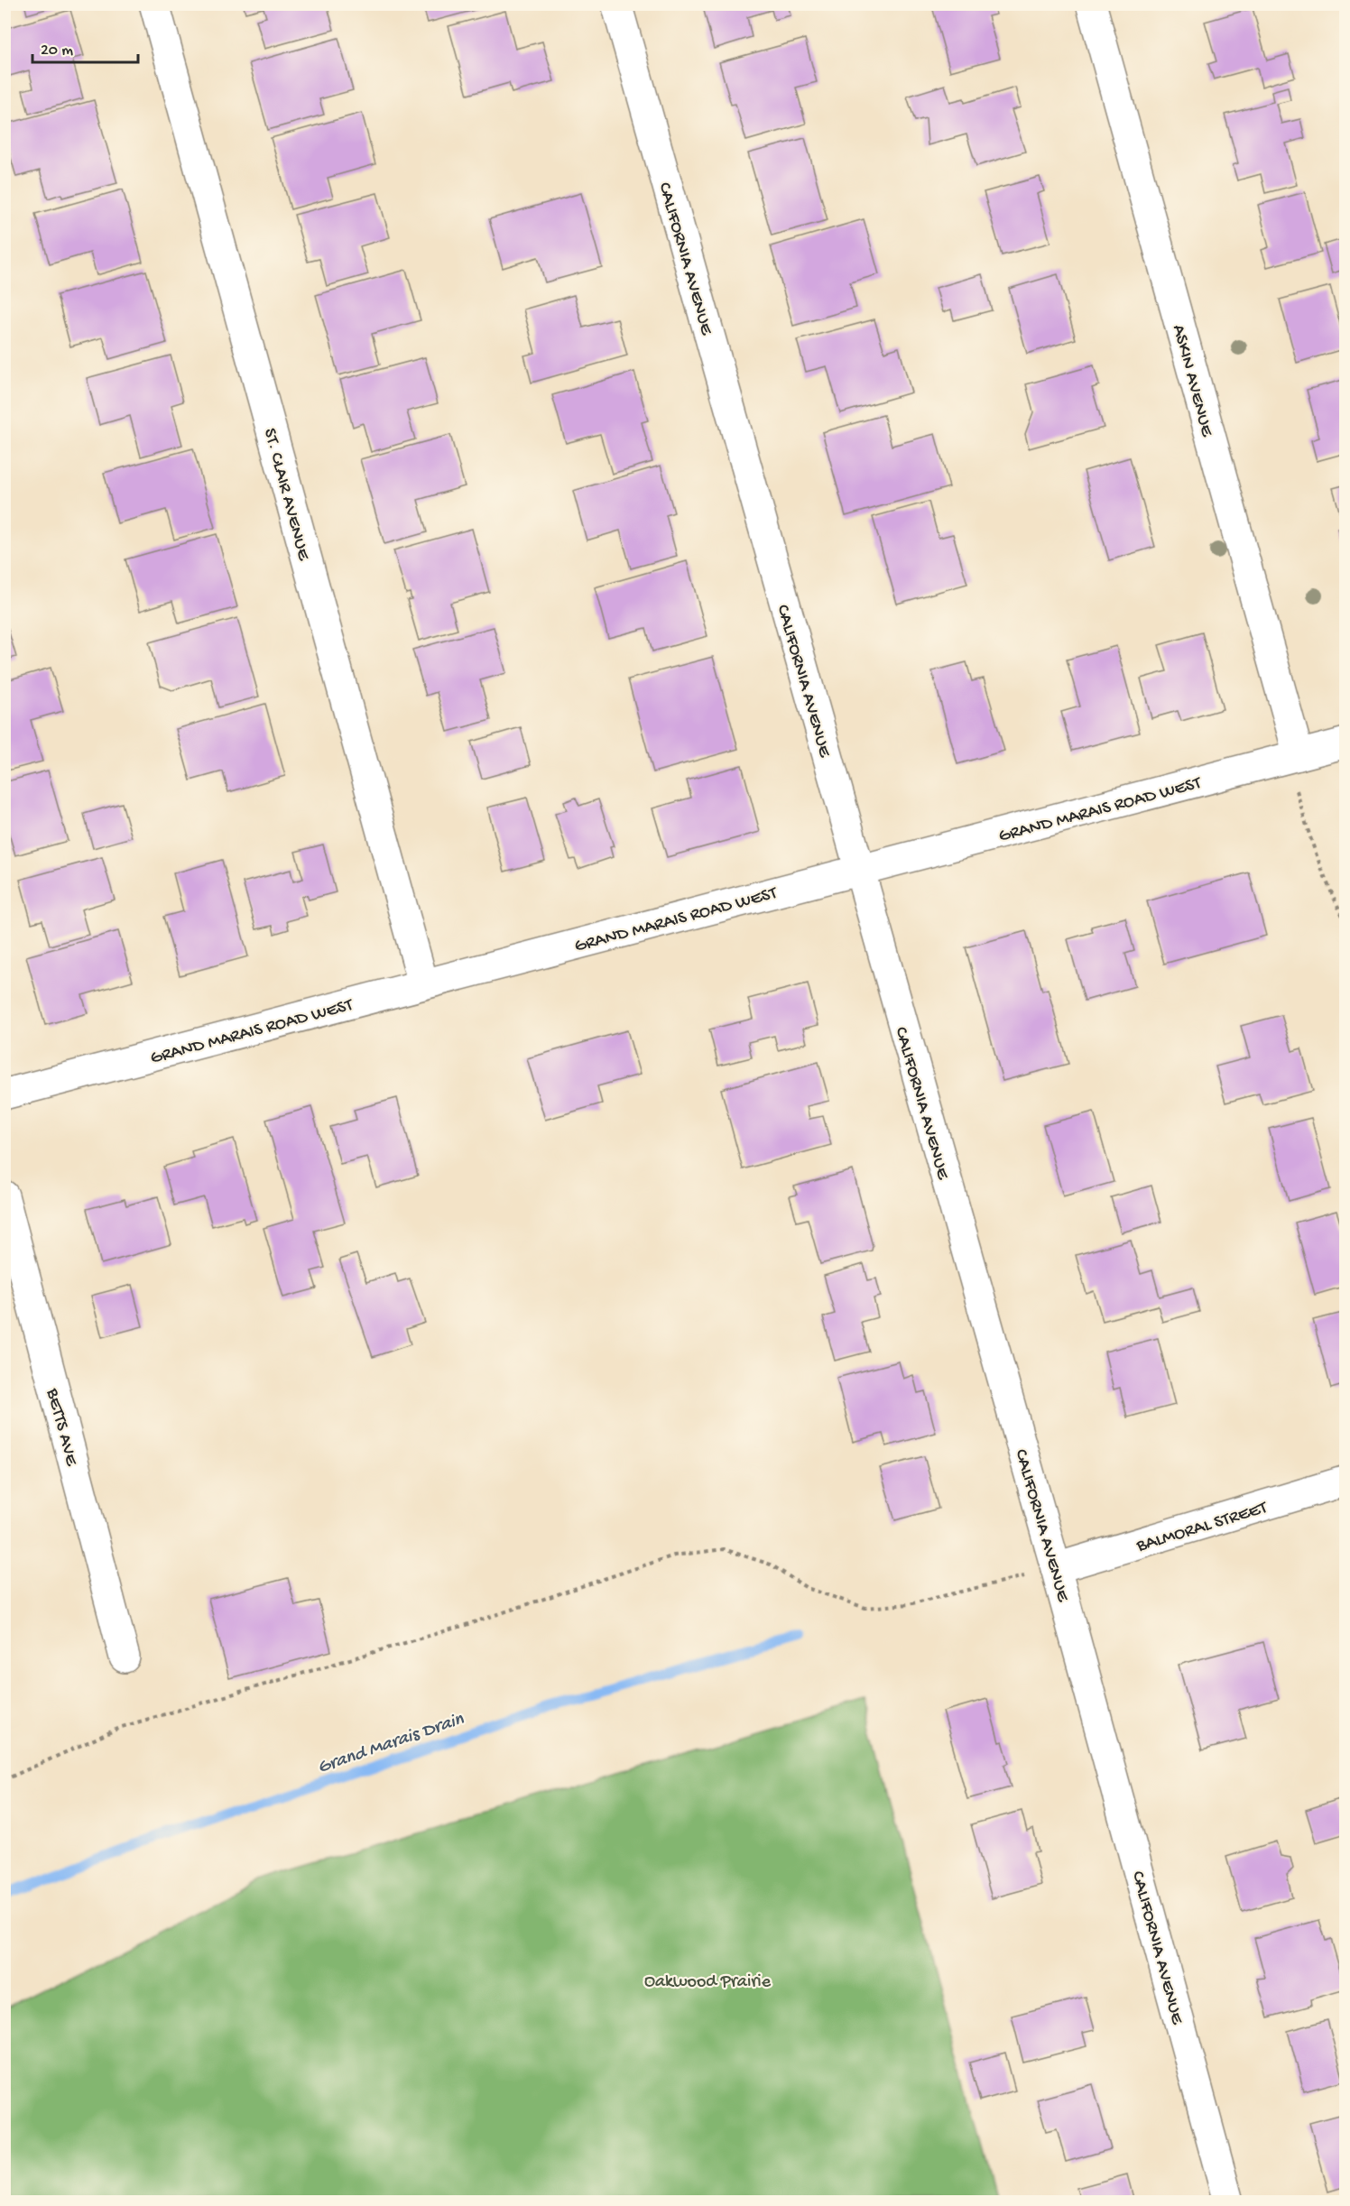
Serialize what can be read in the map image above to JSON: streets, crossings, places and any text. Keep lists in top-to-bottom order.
{
  "streets": {
    "street": [
      "CALIFORNIA AVENUE",
      "ASKIN AVENUE",
      "ST. CLAIR AVENUE",
      "GRAND MARAIS ROAD WEST",
      "BETTS AVE",
      "BALMORAL STREET"
    ]
  },
  "crossings": [
    ["CALIFORNIA AVENUE", "GRAND MARAIS ROAD WEST"],
    ["CALIFORNIA AVENUE", "BALMORAL STREET"],
    ["ASKIN AVENUE", "GRAND MARAIS ROAD WEST"],
    ["ST. CLAIR AVENUE", "GRAND MARAIS ROAD WEST"]
  ],
  "water": ["Grand Marais Drain"],
  "parks": ["Oakwood Prairie"],
  "scale_bar": "20 m"
}
